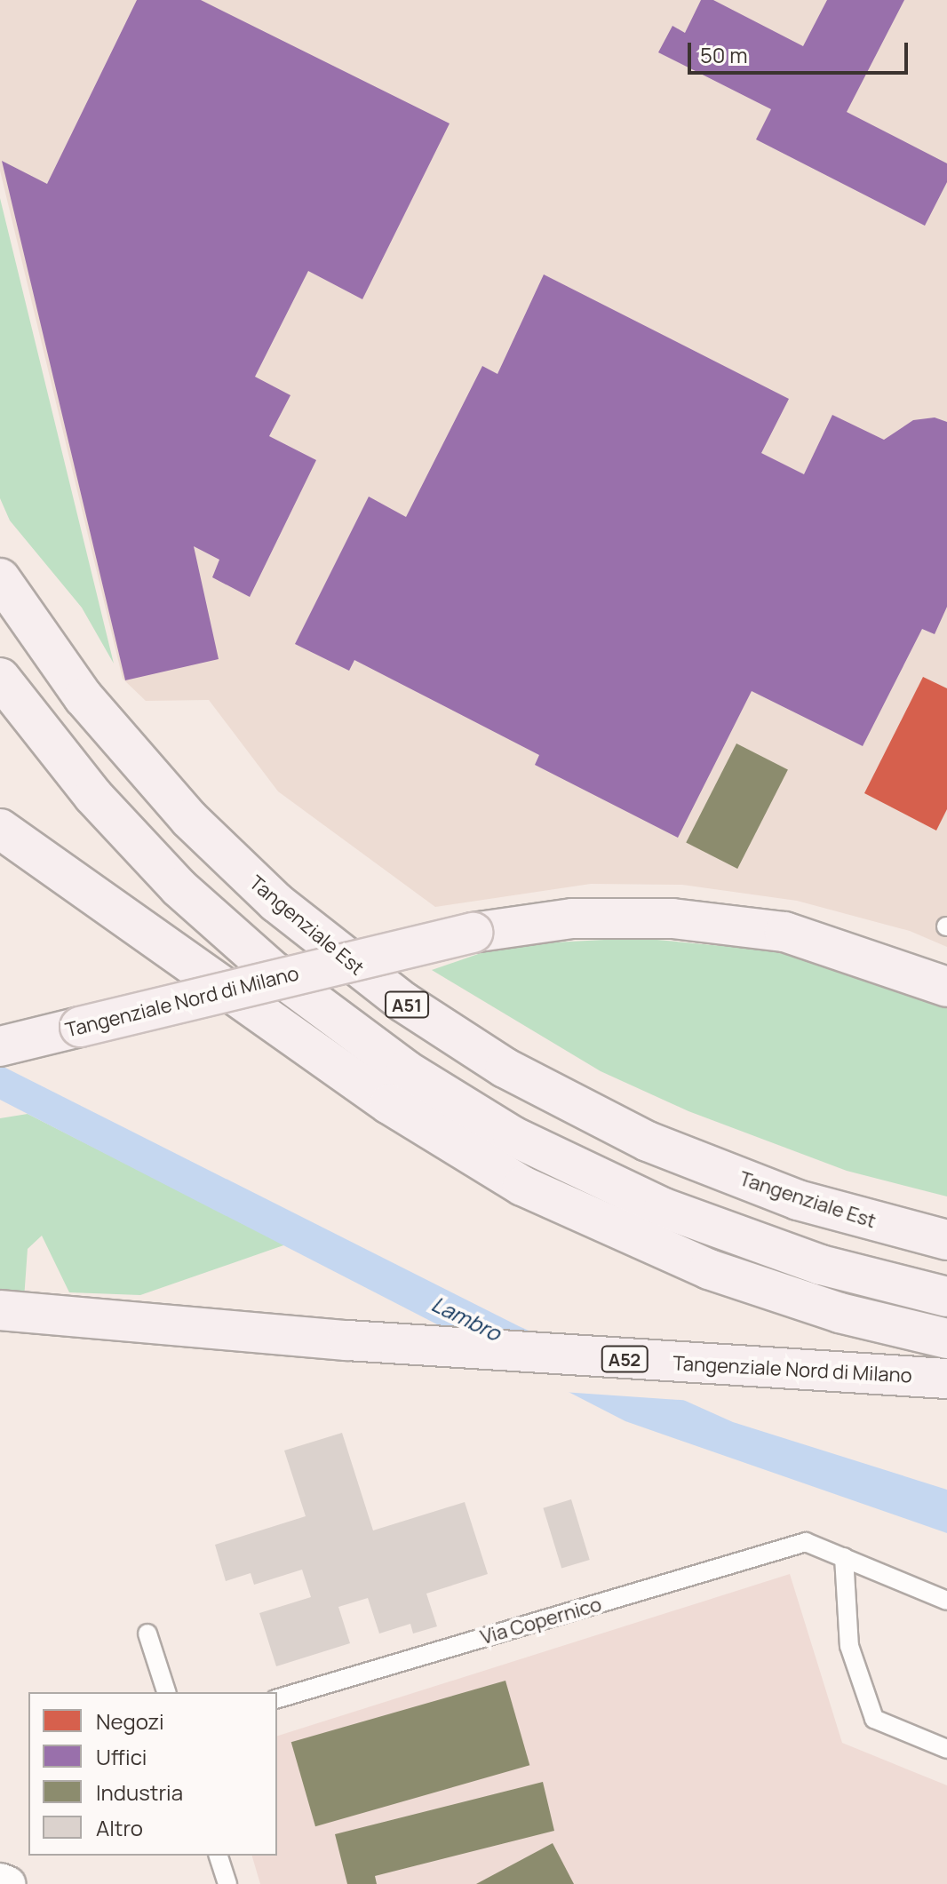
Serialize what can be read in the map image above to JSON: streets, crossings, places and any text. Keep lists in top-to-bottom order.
{
  "streets": {
    "highway": [
      "Tangenziale Est",
      "Tangenziale Nord di Milano",
      "A51",
      "A52"
    ],
    "lane": ["Via Copernico"]
  },
  "water": ["Lambro"],
  "legend": [
    "Negozi",
    "Uffici",
    "Industria",
    "Altro"
  ],
  "scale_bar": "50 m"
}
